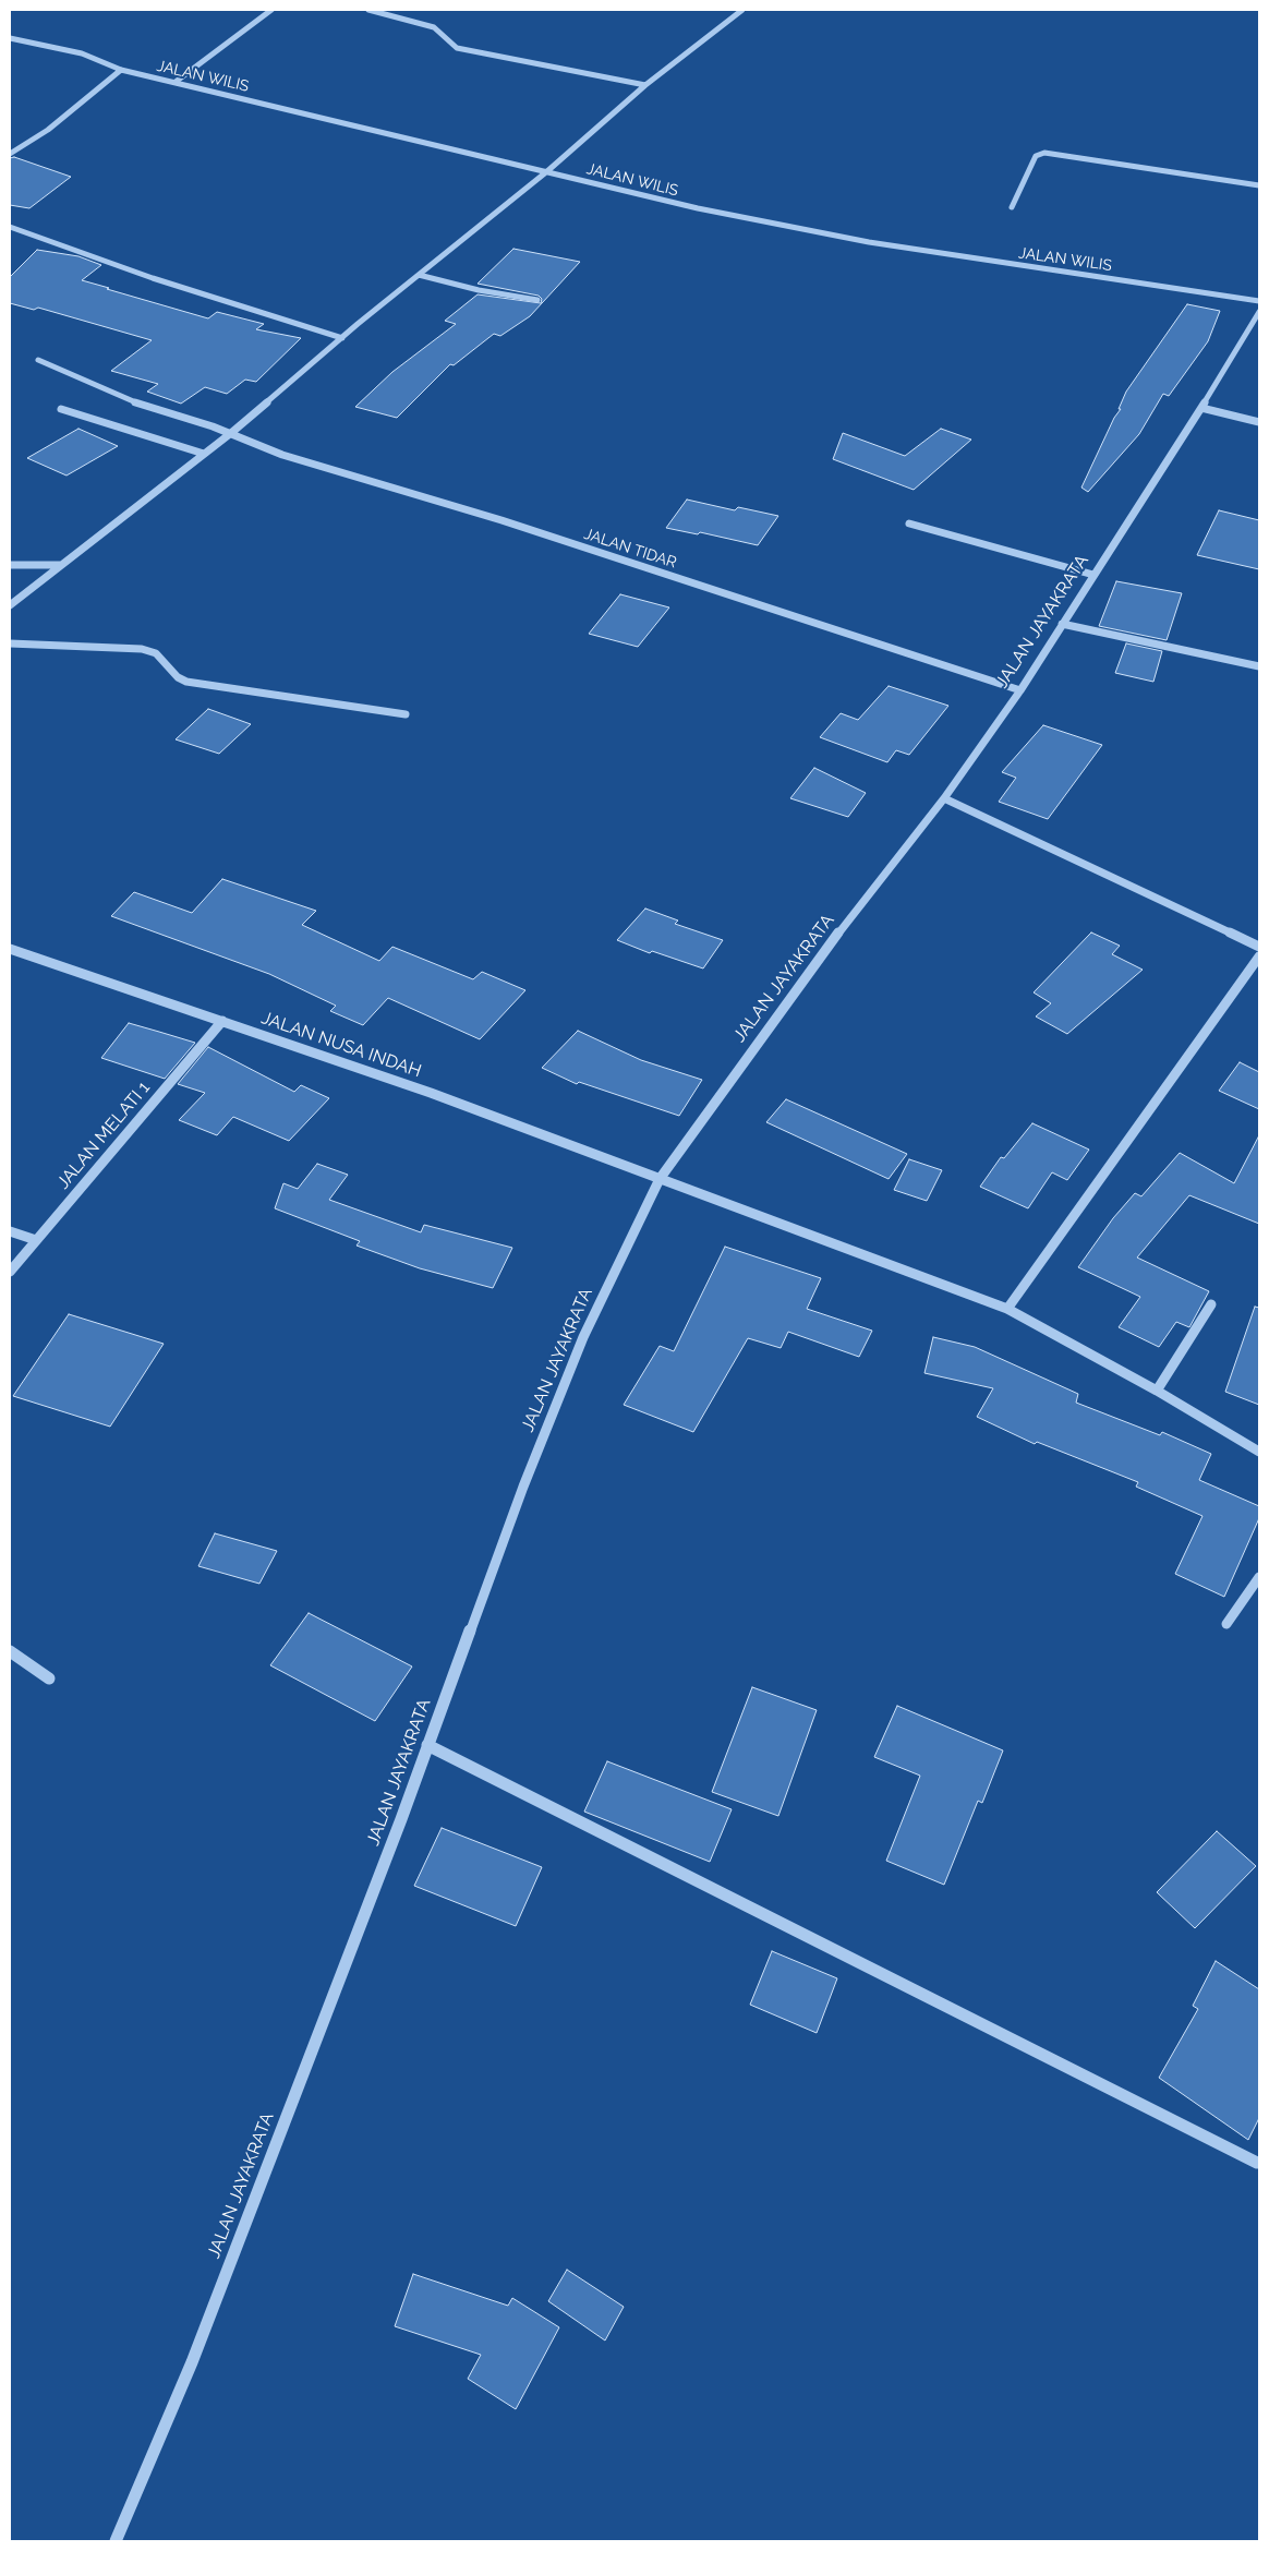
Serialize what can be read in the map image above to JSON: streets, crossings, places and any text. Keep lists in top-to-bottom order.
{
  "streets": {
    "street": [
      "JALAN WILIS",
      "JALAN TIDAR",
      "JALAN JAYAKRATA",
      "JALAN NUSA INDAH",
      "JALAN MELATI 1"
    ]
  },
  "crossings": [
    ["JALAN TIDAR", "JALAN JAYAKRATA"],
    ["JALAN JAYAKRATA", "JALAN NUSA INDAH"],
    ["JALAN NUSA INDAH", "JALAN MELATI 1"]
  ]
}
